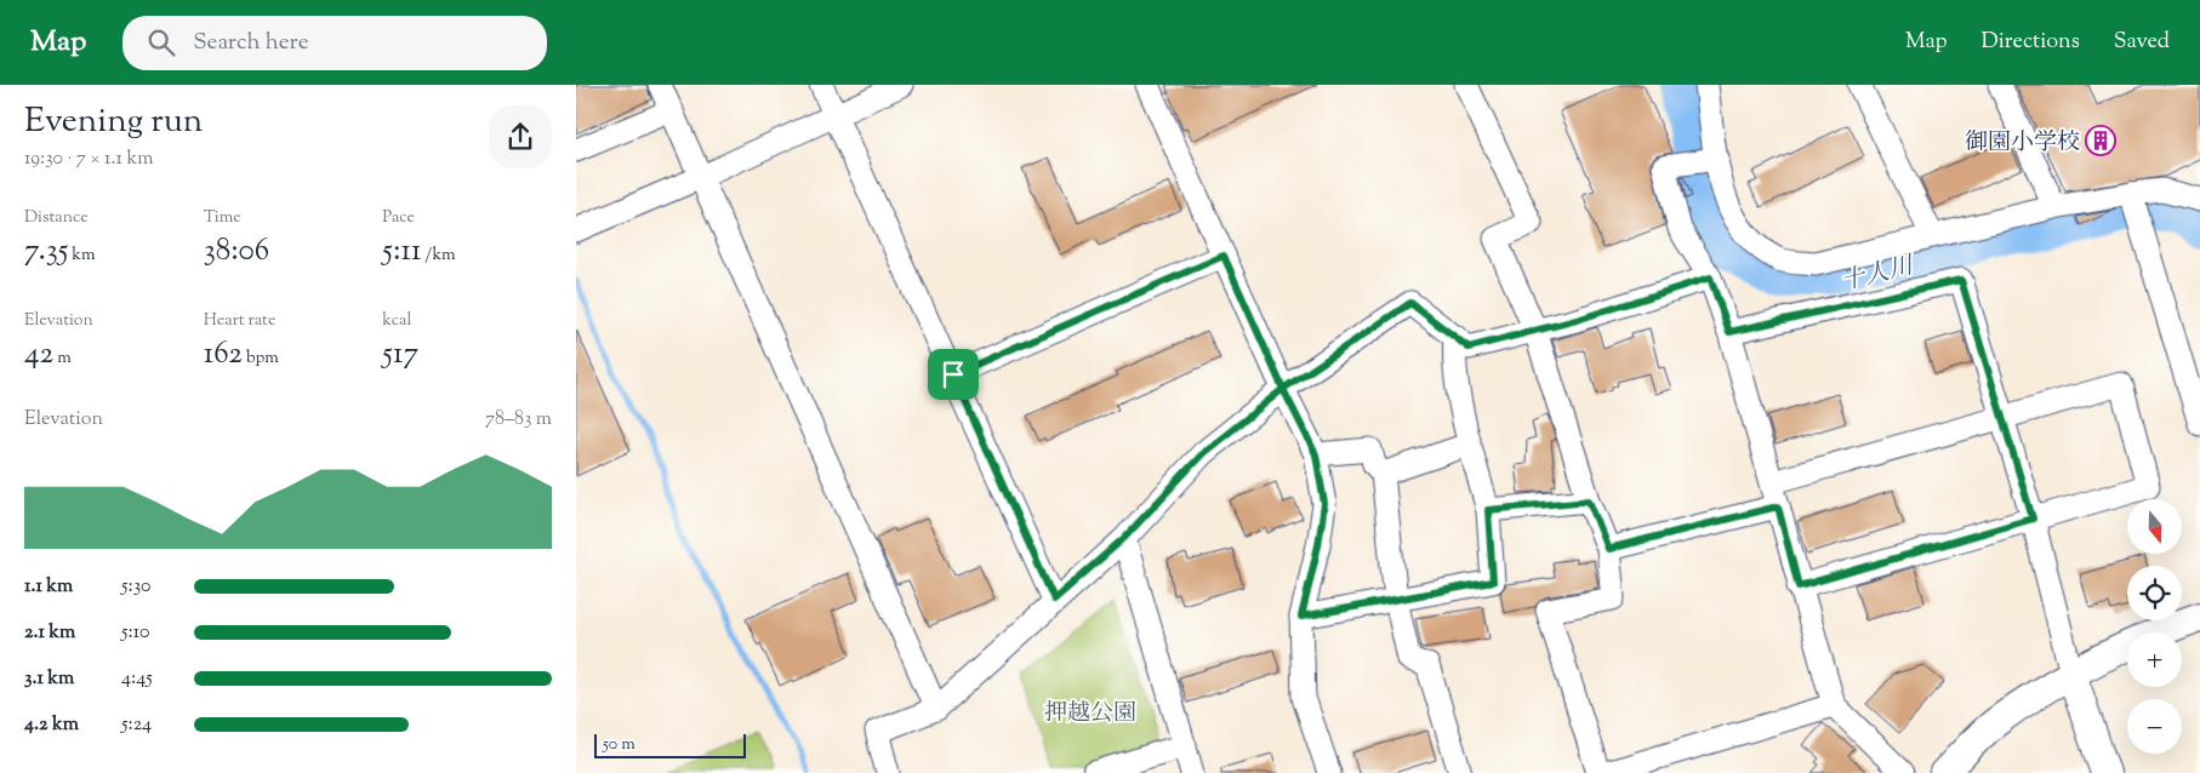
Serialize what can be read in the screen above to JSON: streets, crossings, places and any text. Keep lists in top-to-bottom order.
{
  "water": ["十人川"],
  "parks": ["押越公園"],
  "places": {
    "building": ["御園小学校"]
  },
  "scale_bar": "50 m",
  "north": "bottom",
  "page": {
    "header": "Map",
    "search": "Search here",
    "nav": ["Map", "Directions", "Saved"],
    "heading": ["Evening run", "19:30 · 7 × 1.1 km"],
    "stats": [
      ["Distance", "7.35 km"],
      ["Time", "38:06"],
      ["Pace", "5:11 /km"],
      ["Elevation", "42 m"],
      ["Heart rate", "162 bpm"],
      ["kcal", "517"]
    ],
    "chart": ["Elevation", "78–83 m"],
    "map_buttons": ["+", "−"],
    "list": [
      {
        "name": "1.1 km",
        "note": "5:30"
      },
      {
        "name": "2.1 km",
        "note": "5:10"
      },
      {
        "name": "3.1 km",
        "note": "4:45"
      },
      {
        "name": "4.2 km",
        "note": "5:24"
      }
    ],
    "scale": "50 m"
  }
}
